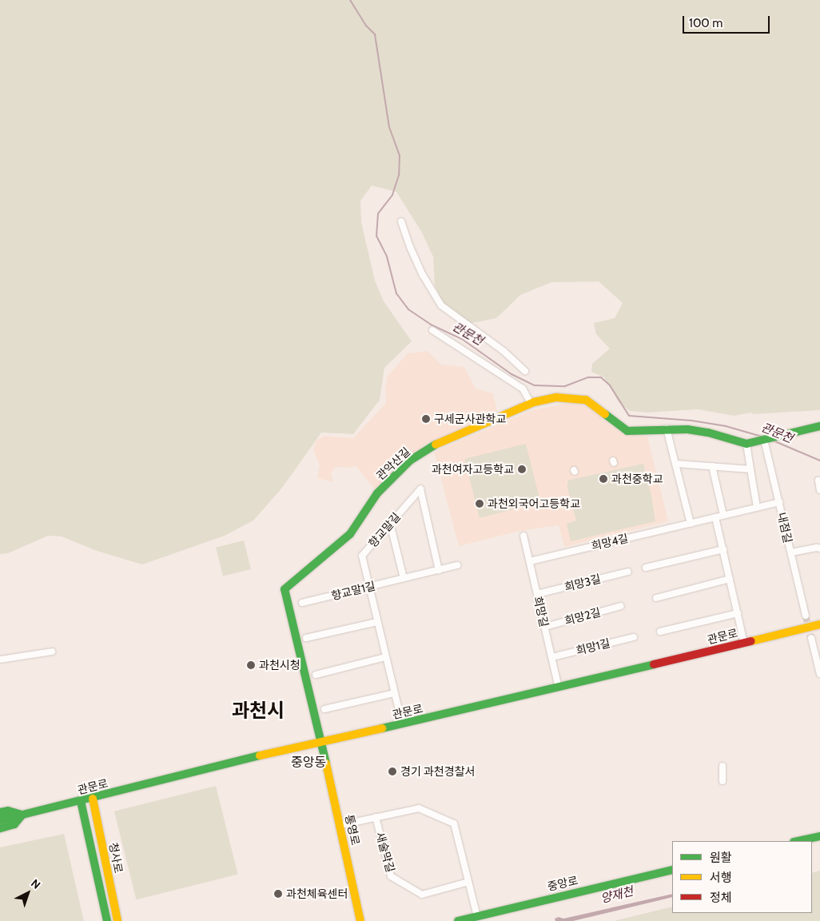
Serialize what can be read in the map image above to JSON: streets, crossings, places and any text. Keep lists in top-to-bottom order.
{
  "streets": {
    "street": [
      "관악산길",
      "내점길",
      "향교말길",
      "희망4길",
      "희망3길",
      "향교말1길",
      "희망길",
      "희망2길",
      "관문로",
      "희망1길",
      "통영로",
      "새술막길",
      "청사로",
      "중앙로"
    ]
  },
  "crossings": [
    ["관악산길", "내점길"],
    ["관악산길", "관문로"],
    ["관악산길", "통영로"],
    ["내점길", "희망4길"],
    ["향교말길", "향교말1길"],
    ["향교말길", "관문로"],
    ["희망4길", "희망길"],
    ["희망3길", "희망길"],
    ["희망길", "희망2길"],
    ["희망길", "관문로"],
    ["희망길", "희망1길"],
    ["관문로", "통영로"],
    ["관문로", "청사로"],
    ["통영로", "새술막길"],
    ["새술막길", "중앙로"]
  ],
  "districts": ["과천시", "중앙동"],
  "water": ["관문천", "양재천"],
  "places": [
    "구세군사관학교",
    "과천여자고등학교",
    "과천중학교",
    "과천외국어고등학교",
    "과천시청",
    "경기 과천경찰서",
    "과천체육센터"
  ],
  "legend": ["원활", "서행", "정체"],
  "scale_bar": "100 m",
  "north": "top right"
}
